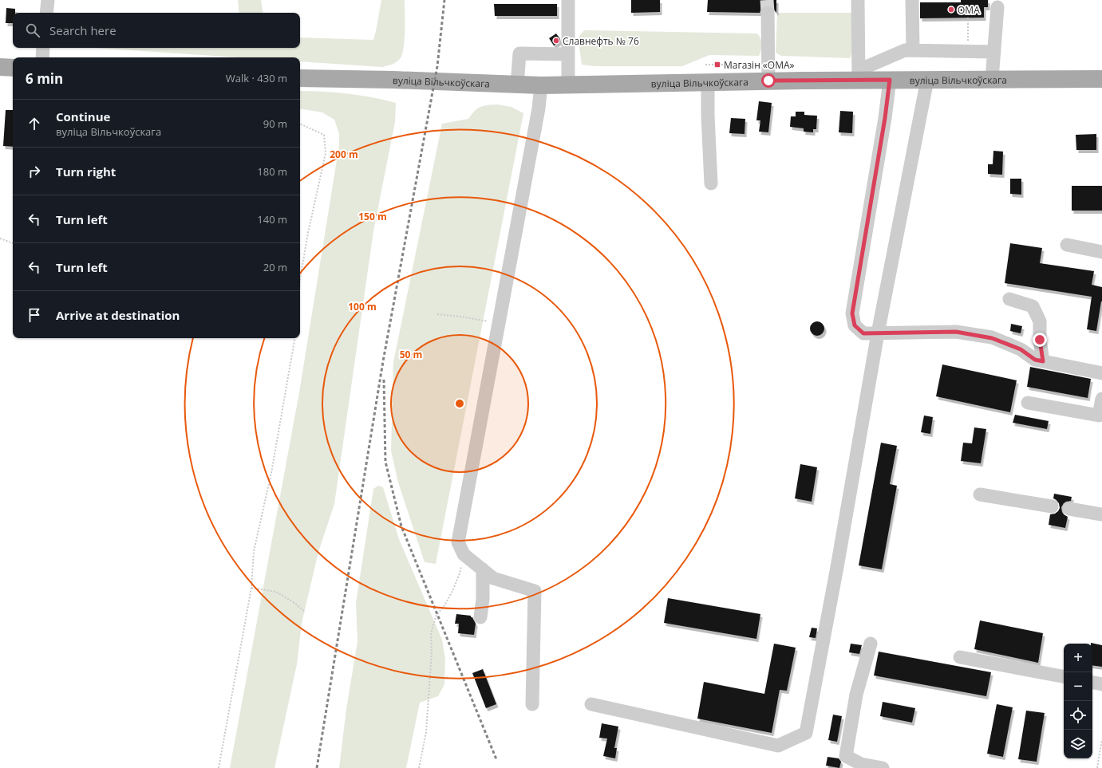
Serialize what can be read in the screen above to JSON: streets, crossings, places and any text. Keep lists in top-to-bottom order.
{
  "streets": {
    "main road": ["вуліца Вільчкоўскага"]
  },
  "places": {
    "other": ["ОМА", "Славнефть № 76"],
    "transit": ["Магазін «ОМА»"]
  },
  "page": {
    "search": "Search here",
    "heading": ["6 min", "Walk · 430 m"],
    "list": [
      ["Continue", "вуліца Вільчкоўскага", "90 m"],
      ["Turn right", "180 m"],
      ["Turn left", "140 m"],
      ["Turn left", "20 m"],
      "Arrive at destination"
    ],
    "map_buttons": ["+", "−"]
  },
  "rings": [
    "200 m",
    "150 m",
    "100 m",
    "50 m"
  ]
}
